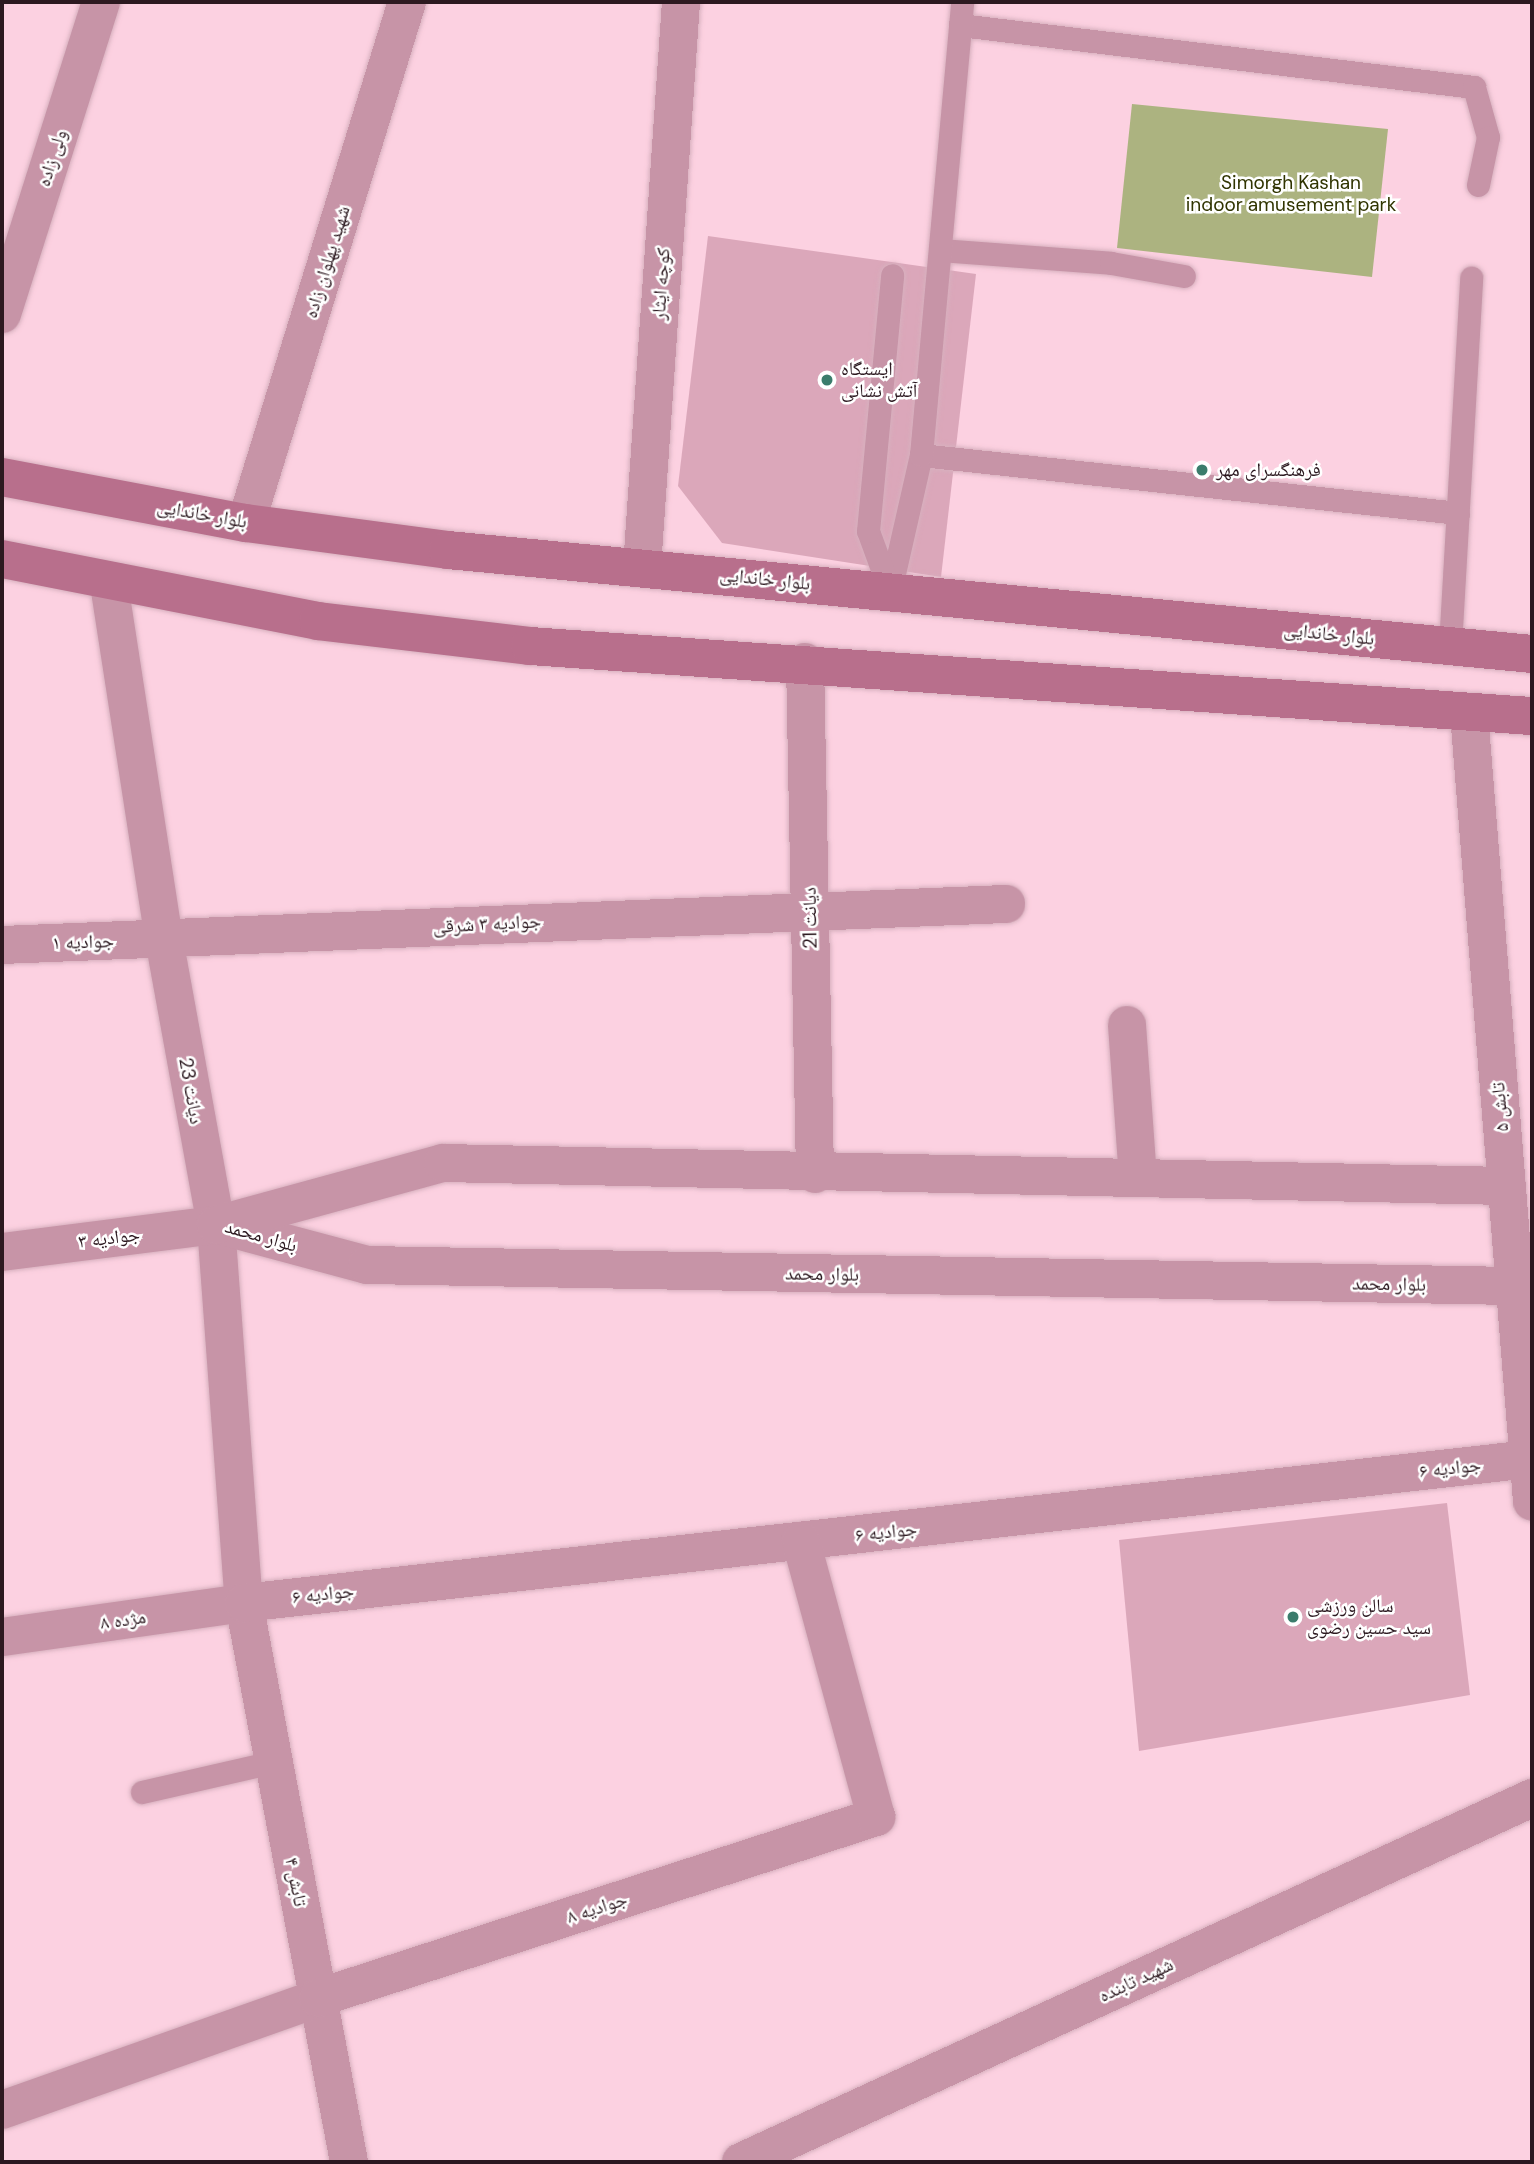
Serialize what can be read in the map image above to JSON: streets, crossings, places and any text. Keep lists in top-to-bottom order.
{
  "streets": {
    "main road": ["بلوار خاندایی"],
    "street": [
      "ولی زاده",
      "شهید پهلوان زاده",
      "کوچه ایثار",
      "دیانت 21",
      "جوادیه ۳ شرقی",
      "جوادیه ۱",
      "دیانت 23",
      "تابش ۵",
      "بلوار محمد",
      "جوادیه ۳",
      "جوادیه ۶",
      "مژده ۸",
      "تابش ۴",
      "جوادیه ۸",
      "شهید تابنده"
    ]
  },
  "crossings": [
    ["شهید پهلوان زاده", "بلوار خاندایی"],
    ["کوچه ایثار", "بلوار خاندایی"],
    ["دیانت 21", "جوادیه ۳ شرقی"],
    ["دیانت 21", "بلوار محمد"],
    ["جوادیه ۳ شرقی", "جوادیه ۱"],
    ["جوادیه ۳ شرقی", "دیانت 23"],
    ["جوادیه ۱", "دیانت 23"],
    ["دیانت 23", "بلوار محمد"],
    ["دیانت 23", "جوادیه ۳"],
    ["دیانت 23", "جوادیه ۶"],
    ["دیانت 23", "مژده ۸"],
    ["دیانت 23", "تابش ۴"],
    ["تابش ۵", "بلوار محمد"],
    ["تابش ۵", "جوادیه ۶"],
    ["بلوار محمد", "جوادیه ۳"],
    ["جوادیه ۶", "مژده ۸"],
    ["جوادیه ۶", "تابش ۴"],
    ["جوادیه ۶", "جوادیه ۸"],
    ["مژده ۸", "تابش ۴"],
    ["تابش ۴", "جوادیه ۸"]
  ],
  "parks": ["Simorgh Kashan indoor amusement park"],
  "places": ["ایستگاه آتش نشانی", "فرهنگسرای مهر", "سالن ورزشی سید حسین رضوی"]
}
